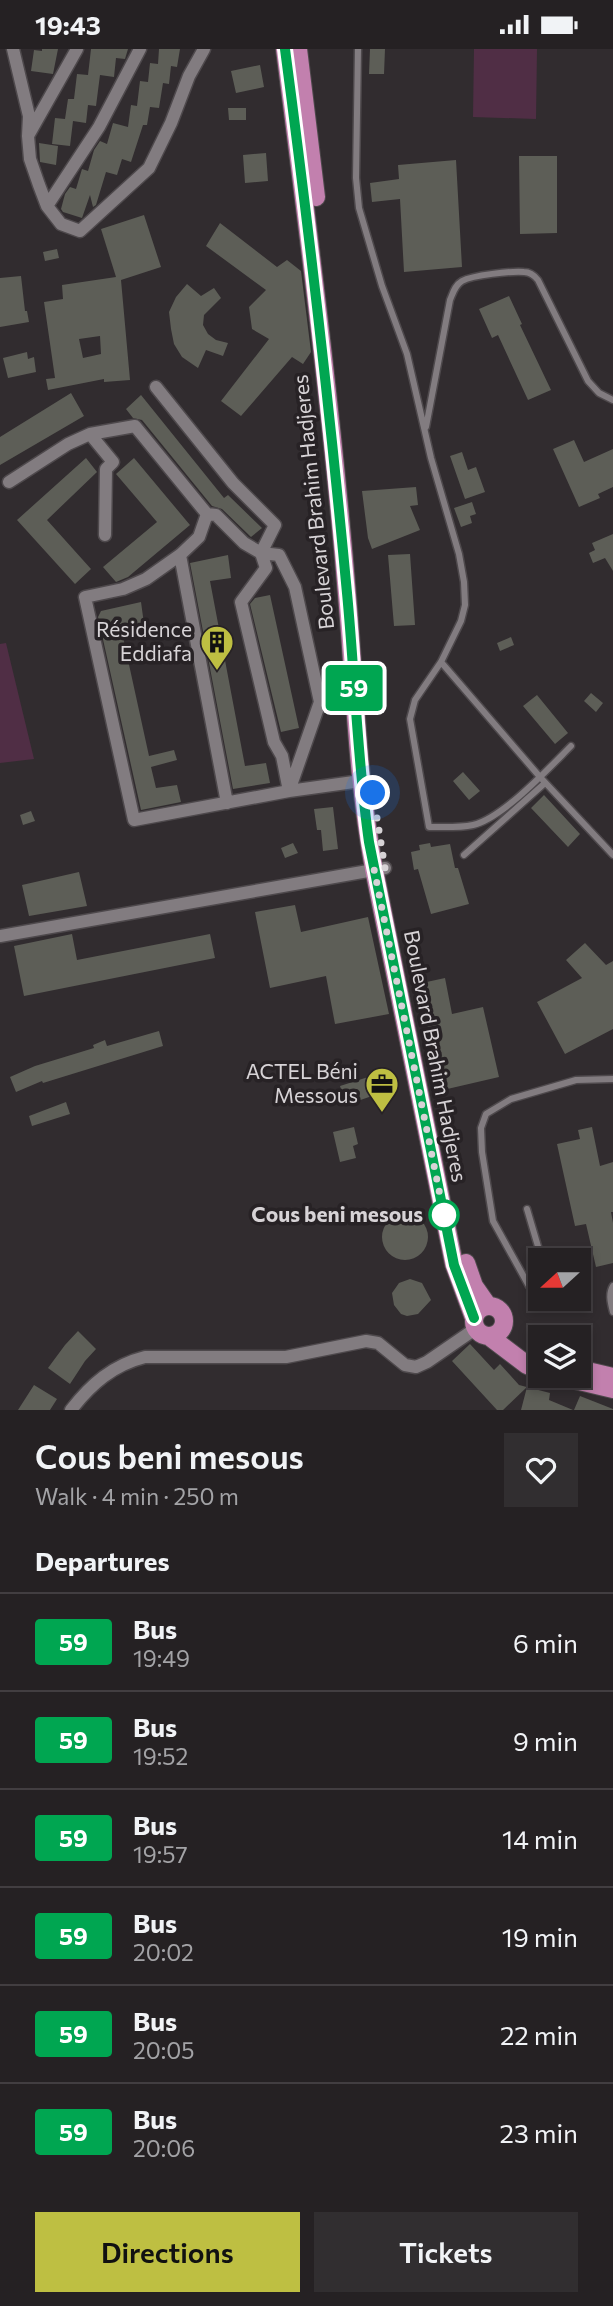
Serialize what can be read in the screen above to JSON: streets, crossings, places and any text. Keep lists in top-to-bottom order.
{
  "streets": {
    "main road": ["Boulevard Brahim Hadjeres"]
  },
  "places": {
    "building": ["Résidence Eddiafa"],
    "office": ["ACTEL Béni Messous"],
    "other": ["Cous beni mesous"]
  },
  "lines": ["bus line 59"],
  "north": "left",
  "page": {
    "status": "19:43",
    "on_map": "59",
    "heading": [
      ["Cous beni mesous", "Walk · 4 min · 250 m"],
      "Departures"
    ],
    "list": [
      {
        "mark": "59",
        "name": "Bus",
        "note": "19:49",
        "value": "6 min"
      },
      {
        "mark": "59",
        "name": "Bus",
        "note": "19:52",
        "value": "9 min"
      },
      {
        "mark": "59",
        "name": "Bus",
        "note": "19:57",
        "value": "14 min"
      },
      {
        "mark": "59",
        "name": "Bus",
        "note": "20:02",
        "value": "19 min"
      },
      {
        "mark": "59",
        "name": "Bus",
        "note": "20:05",
        "value": "22 min"
      },
      {
        "mark": "59",
        "name": "Bus",
        "note": "20:06",
        "value": "23 min"
      }
    ],
    "buttons": ["Directions", "Tickets"]
  }
}
